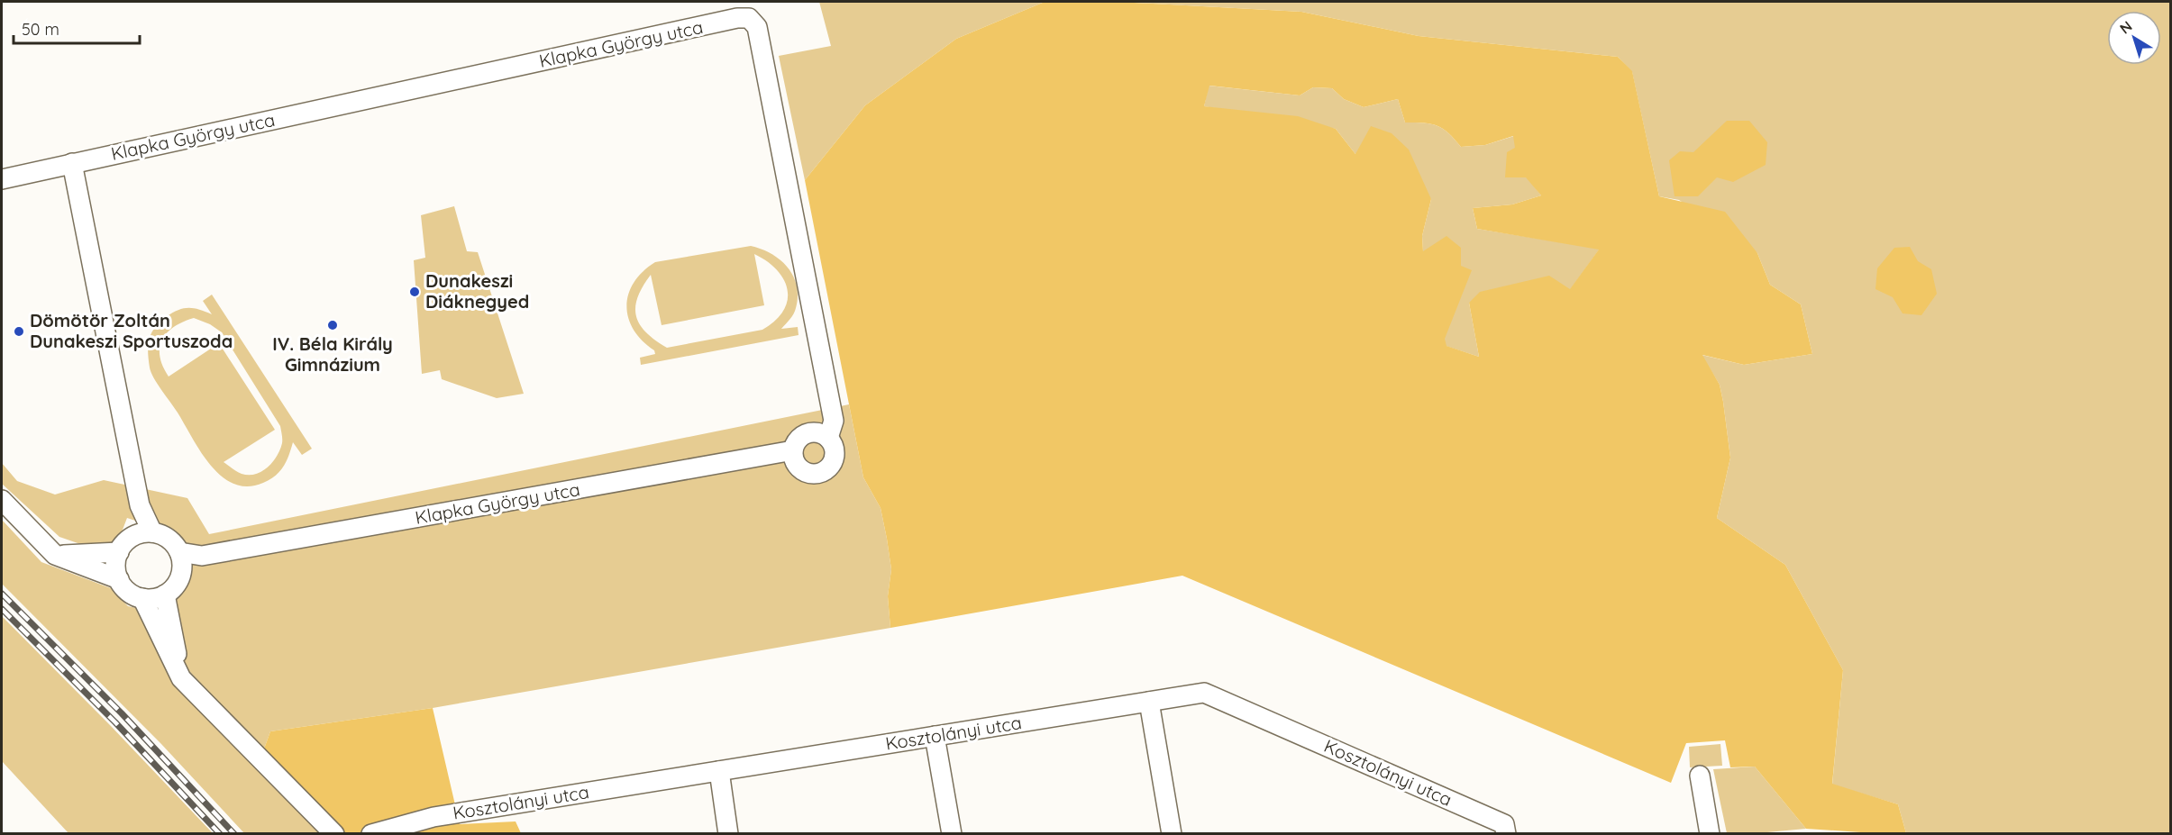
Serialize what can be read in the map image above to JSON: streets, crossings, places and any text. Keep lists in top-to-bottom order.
{
  "streets": {
    "street": ["Klapka György utca", "Kosztolányi utca"]
  },
  "places": ["Dunakeszi Diáknegyed", "IV. Béla Király Gimnázium", "Dömötör Zoltán Dunakeszi Sportuszoda"],
  "scale_bar": "50 m",
  "north": "top left"
}
